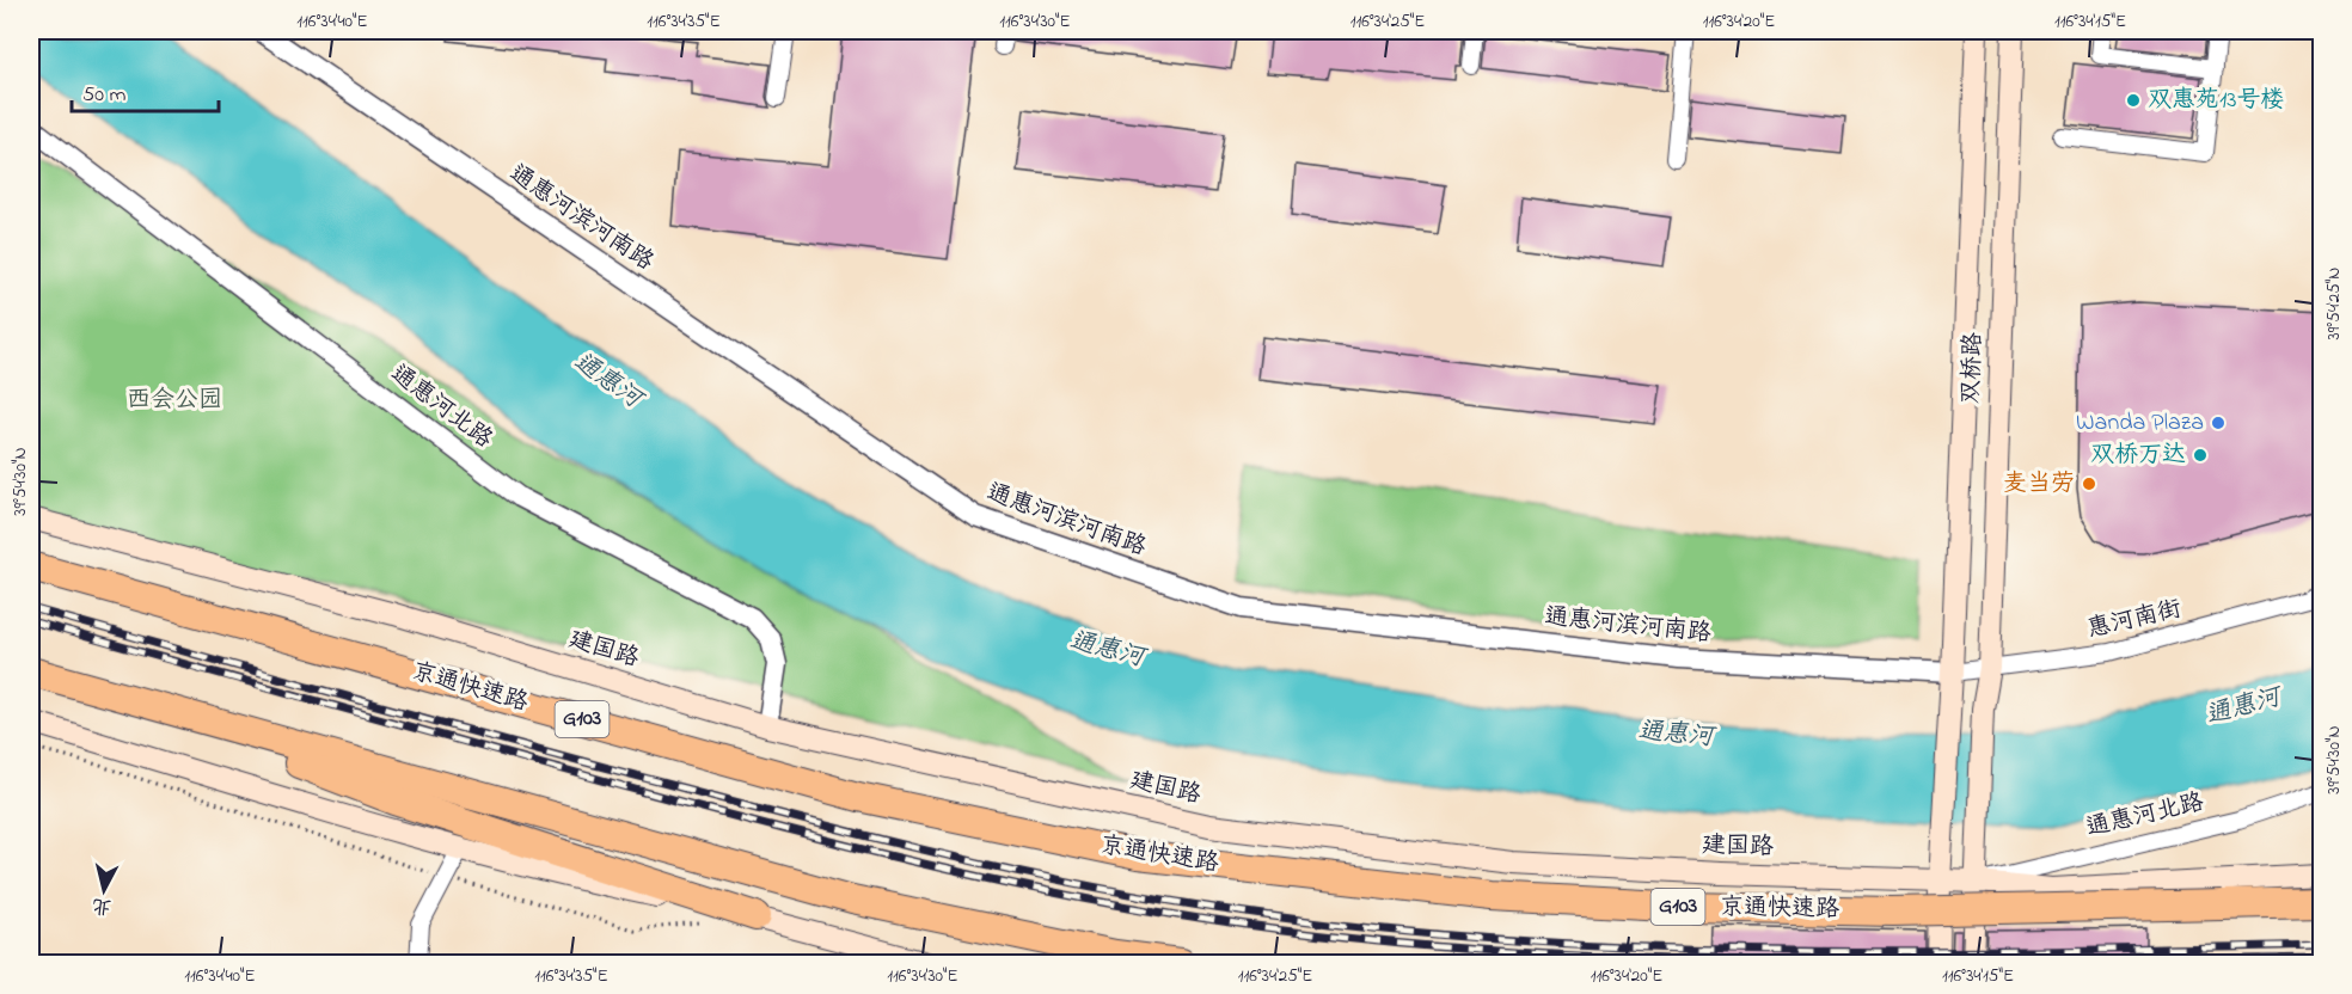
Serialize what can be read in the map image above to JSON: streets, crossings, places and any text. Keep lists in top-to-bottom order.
{
  "streets": {
    "highway": ["京通快速路", "G103"],
    "main road": ["双桥路", "建国路"],
    "street": ["通惠河滨河南路", "通惠河北路", "惠河南街"]
  },
  "crossings": [
    ["通惠河滨河南路", "双桥路"],
    ["通惠河滨河南路", "惠河南街"],
    ["双桥路", "通惠河北路"],
    ["双桥路", "惠河南街"],
    ["双桥路", "建国路"],
    ["通惠河北路", "建国路"]
  ],
  "water": ["通惠河"],
  "parks": ["西会公园"],
  "places": [
    "双惠苑13号楼",
    "Wanda Plaza",
    "双桥万达",
    "麦当劳"
  ],
  "scale_bar": "50 m",
  "north": "bottom",
  "coordinates": [
    "116°34'40\"E",
    "116°34'35\"E",
    "116°34'30\"E",
    "116°34'25\"E",
    "116°34'20\"E",
    "116°34'15\"E",
    "39°54'25\"N",
    "39°54'30\"N"
  ]
}
